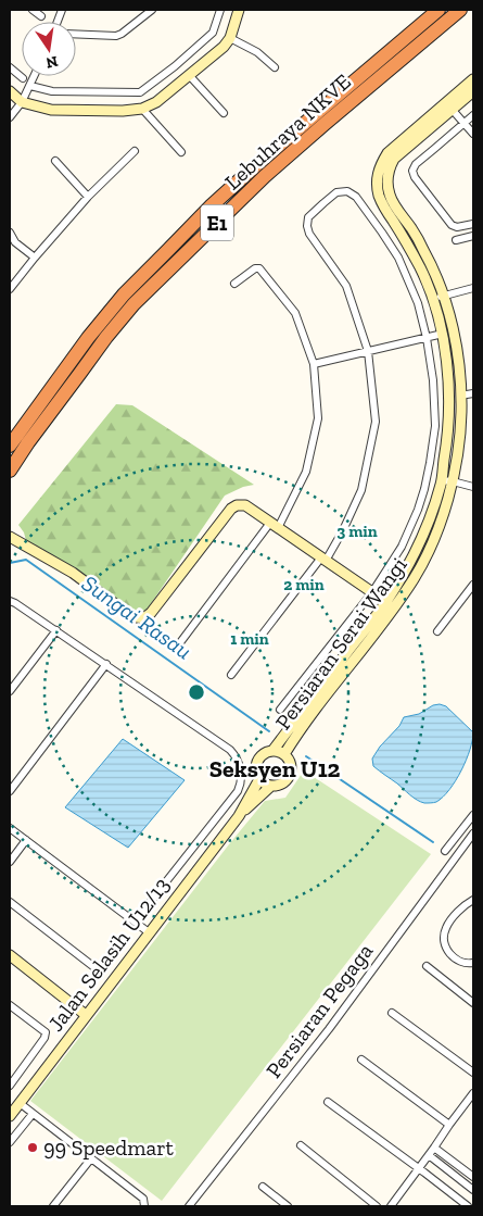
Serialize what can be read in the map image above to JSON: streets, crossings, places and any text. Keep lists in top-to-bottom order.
{
  "streets": {
    "highway": ["Lebuhraya NKVE", "E1"],
    "street": ["Persiaran Serai Wangi", "Jalan Selasih U12/13", "Persiaran Pegaga"]
  },
  "crossings": [
    ["Persiaran Serai Wangi", "Jalan Selasih U12/13"]
  ],
  "districts": ["Seksyen U12"],
  "water": ["Sungai Rasau"],
  "places": ["99 Speedmart"],
  "north": "bottom",
  "rings": ["3 min", "2 min", "1 min"]
}
